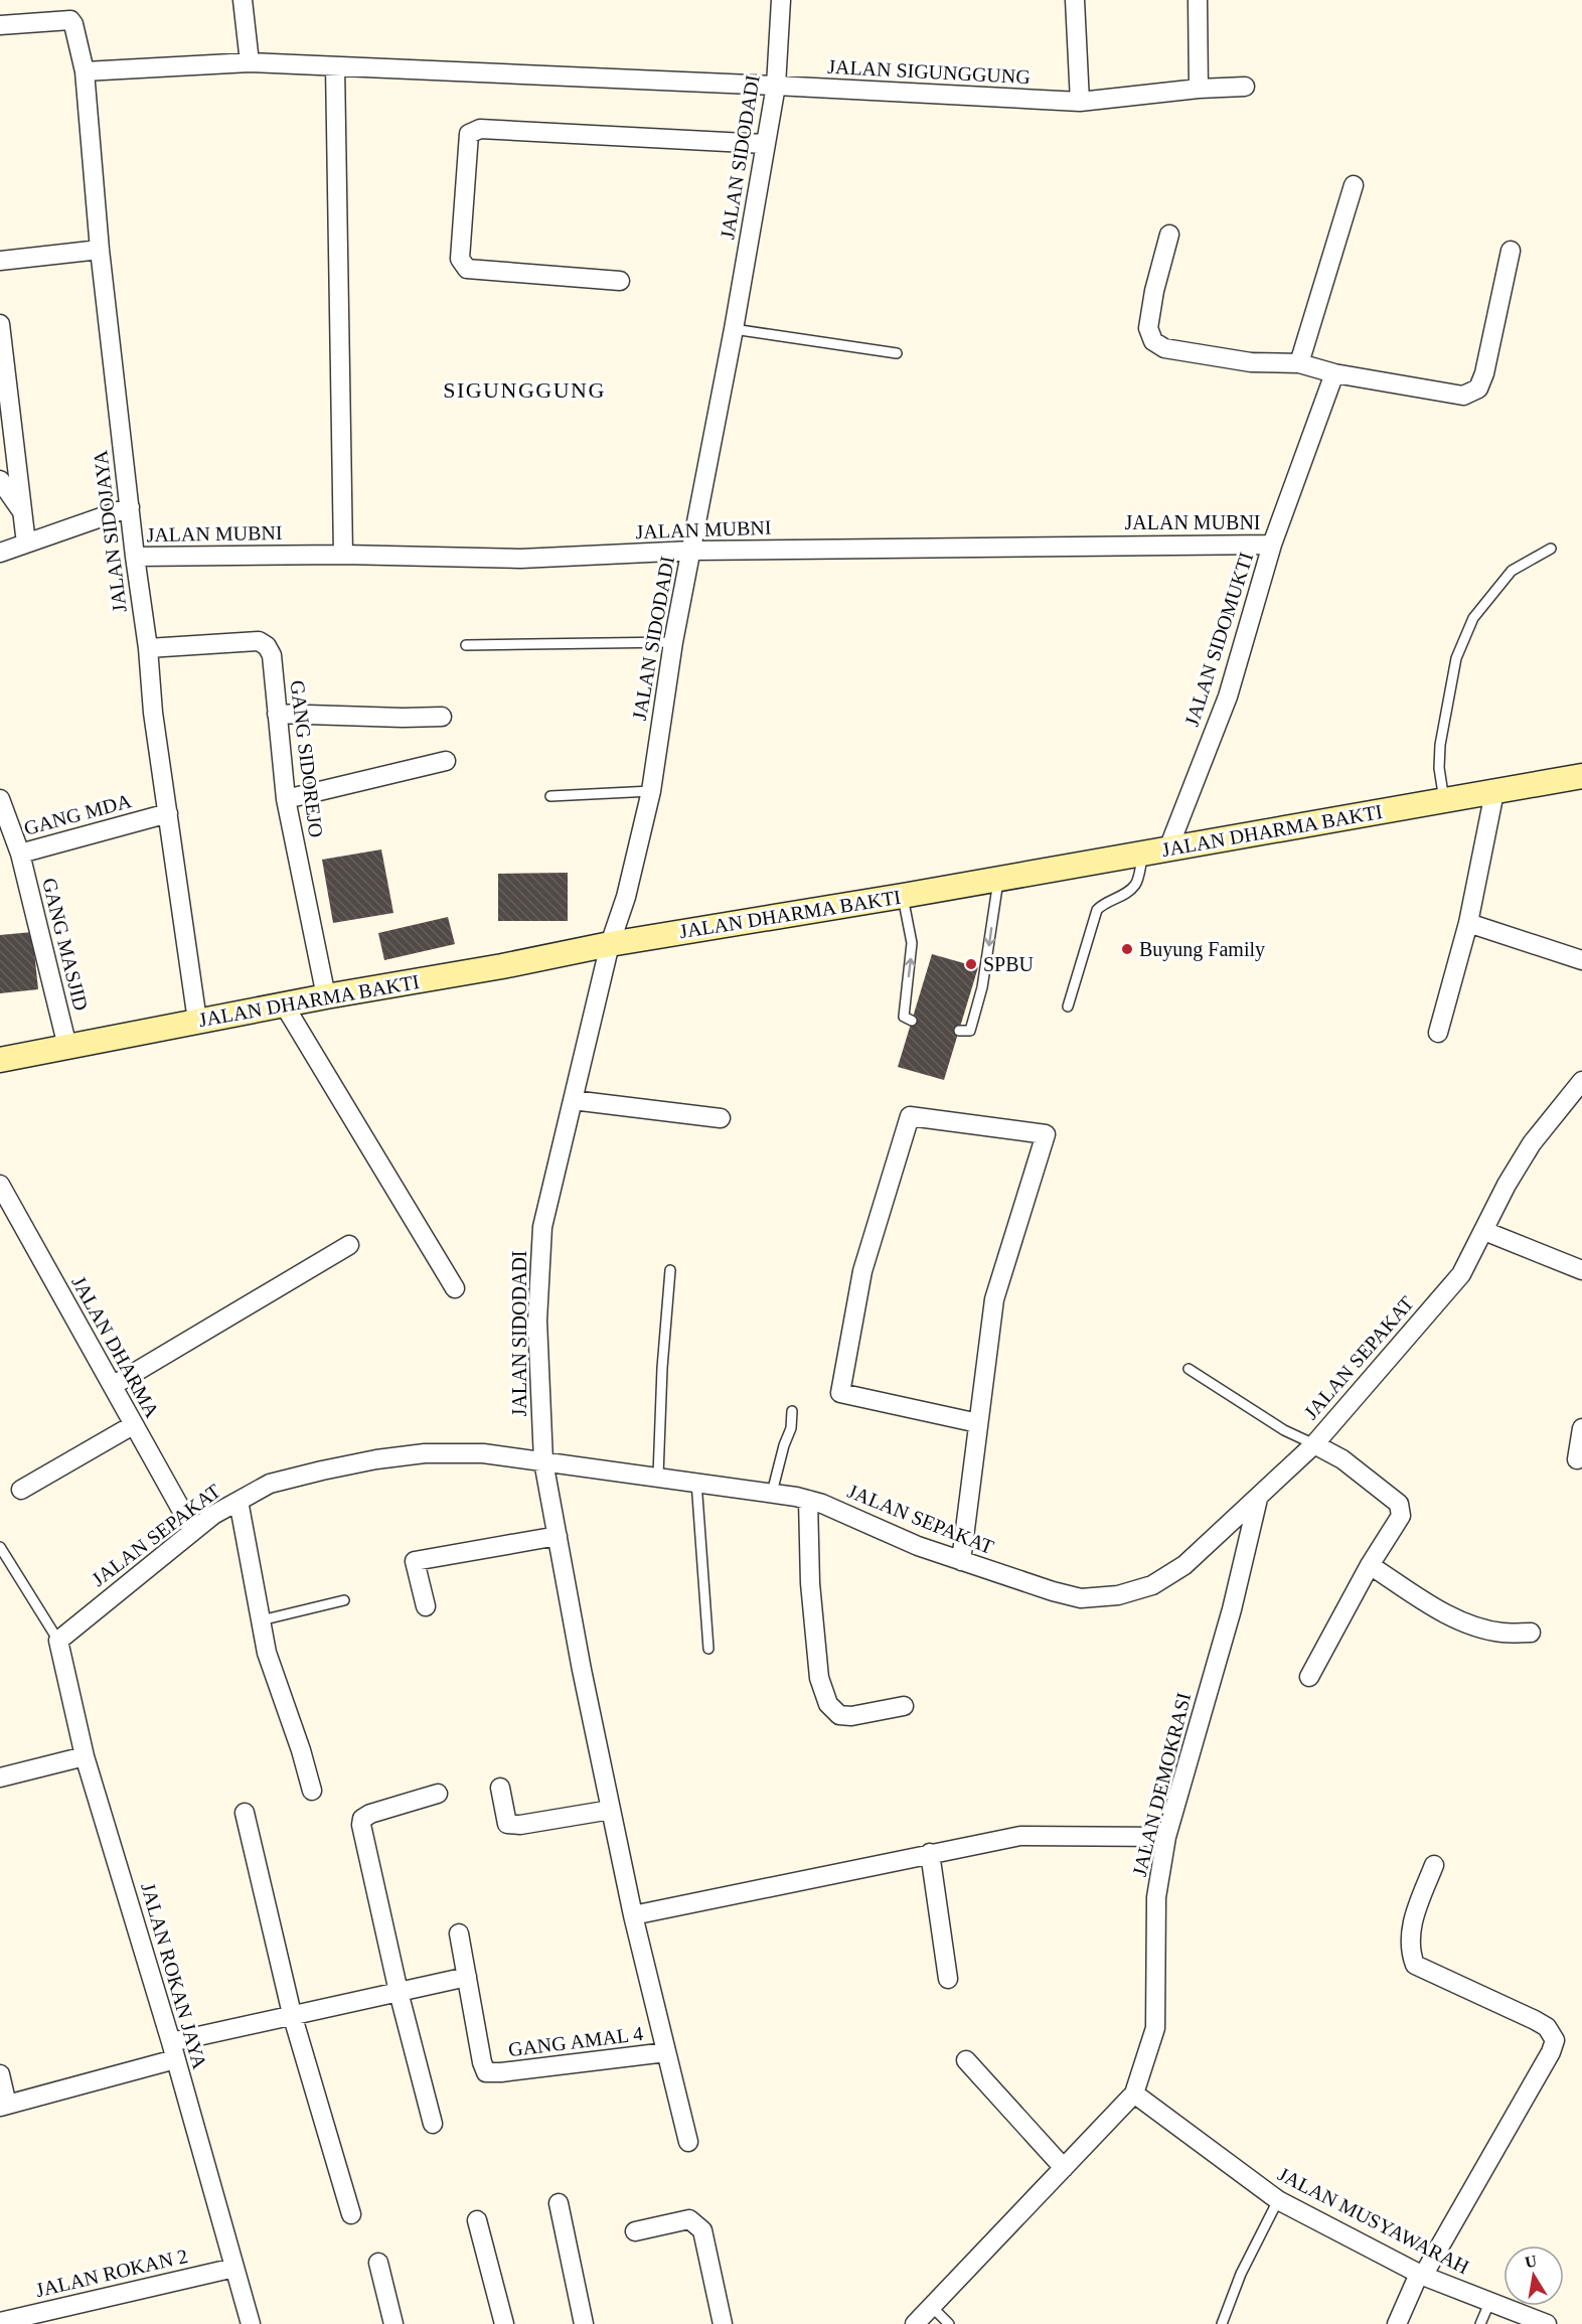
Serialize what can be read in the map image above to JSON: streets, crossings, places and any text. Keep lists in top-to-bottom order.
{
  "streets": {
    "main road": ["JALAN DHARMA BAKTI"],
    "street": [
      "JALAN SIGUNGGUNG",
      "JALAN SIDODADI",
      "JALAN MUBNI",
      "JALAN SIDOJAYA",
      "JALAN SIDOMUKTI",
      "GANG SIDOREJO",
      "GANG MDA",
      "GANG MASJID",
      "JALAN DHARMA",
      "JALAN SEPAKAT",
      "JALAN DEMOKRASI",
      "JALAN ROKAN JAYA",
      "GANG AMAL 4",
      "JALAN MUSYAWARAH",
      "JALAN ROKAN 2"
    ]
  },
  "crossings": [
    ["JALAN SIGUNGGUNG", "JALAN SIDODADI"],
    ["JALAN SIGUNGGUNG", "JALAN SIDOJAYA"],
    ["JALAN SIDODADI", "JALAN MUBNI"],
    ["JALAN SIDODADI", "JALAN DHARMA BAKTI"],
    ["JALAN SIDODADI", "JALAN SEPAKAT"],
    ["JALAN SIDODADI", "GANG AMAL 4"],
    ["JALAN MUBNI", "JALAN SIDOJAYA"],
    ["JALAN MUBNI", "JALAN SIDOMUKTI"],
    ["JALAN SIDOJAYA", "GANG SIDOREJO"],
    ["JALAN SIDOJAYA", "GANG MDA"],
    ["JALAN SIDOJAYA", "JALAN DHARMA BAKTI"],
    ["JALAN SIDOMUKTI", "JALAN DHARMA BAKTI"],
    ["GANG SIDOREJO", "JALAN DHARMA BAKTI"],
    ["GANG MDA", "GANG MASJID"],
    ["JALAN DHARMA BAKTI", "GANG MASJID"],
    ["JALAN DHARMA", "JALAN SEPAKAT"],
    ["JALAN SEPAKAT", "JALAN DEMOKRASI"],
    ["JALAN SEPAKAT", "JALAN ROKAN JAYA"],
    ["JALAN DEMOKRASI", "JALAN MUSYAWARAH"],
    ["JALAN ROKAN JAYA", "JALAN ROKAN 2"]
  ],
  "districts": ["SIGUNGGUNG"],
  "places": ["Buyung Family", "SPBU"],
  "north": "top"
}
